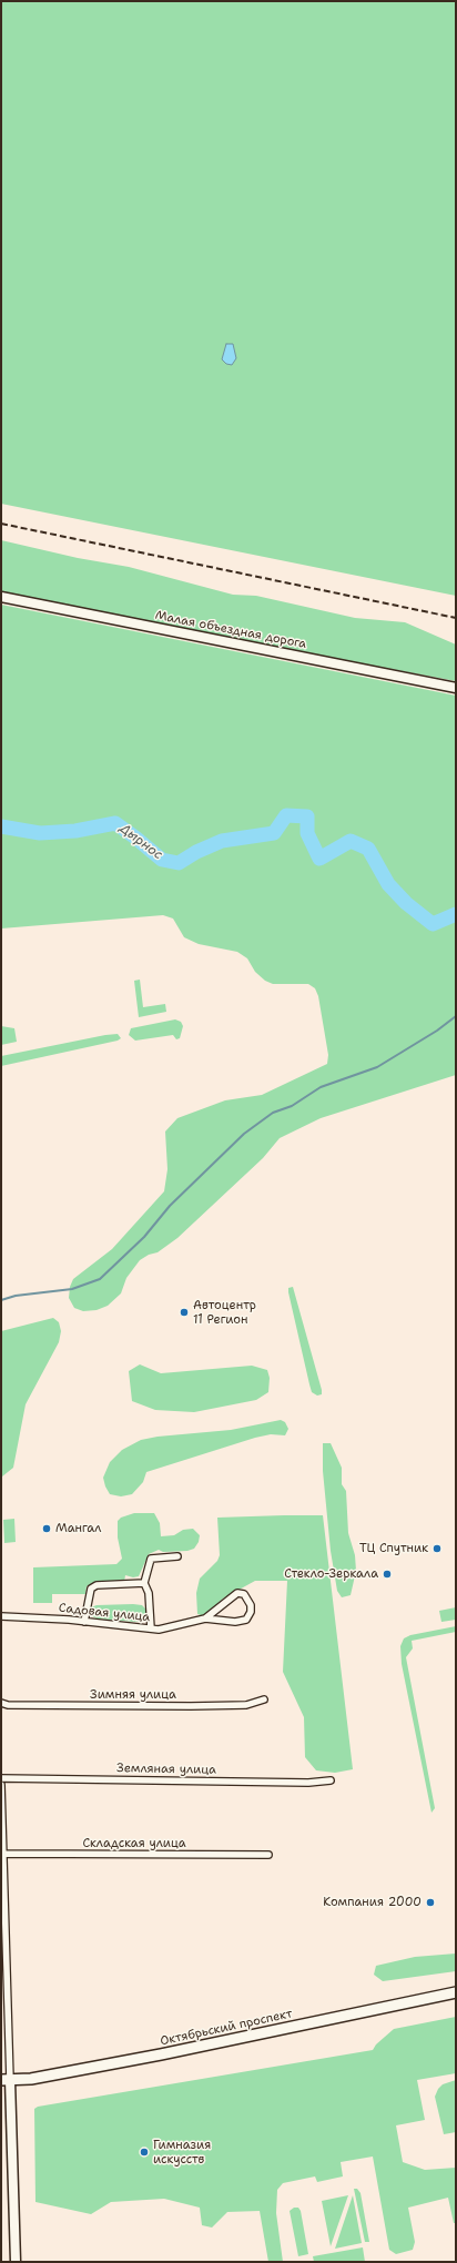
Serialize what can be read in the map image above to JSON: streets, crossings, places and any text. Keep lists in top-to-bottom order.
{
  "streets": {
    "main road": ["Октябрьский проспект"],
    "street": [
      "Малая объездная дорога",
      "Садовая улица",
      "Зимняя улица",
      "Земляная улица",
      "Складская улица"
    ]
  },
  "water": ["Дырнос"],
  "places": [
    "Автоцентр 11 Регион",
    "Мангал",
    "ТЦ Спутник",
    "Стекло-Зеркала",
    "Компания 2000",
    "Гимназия искусств"
  ]
}
